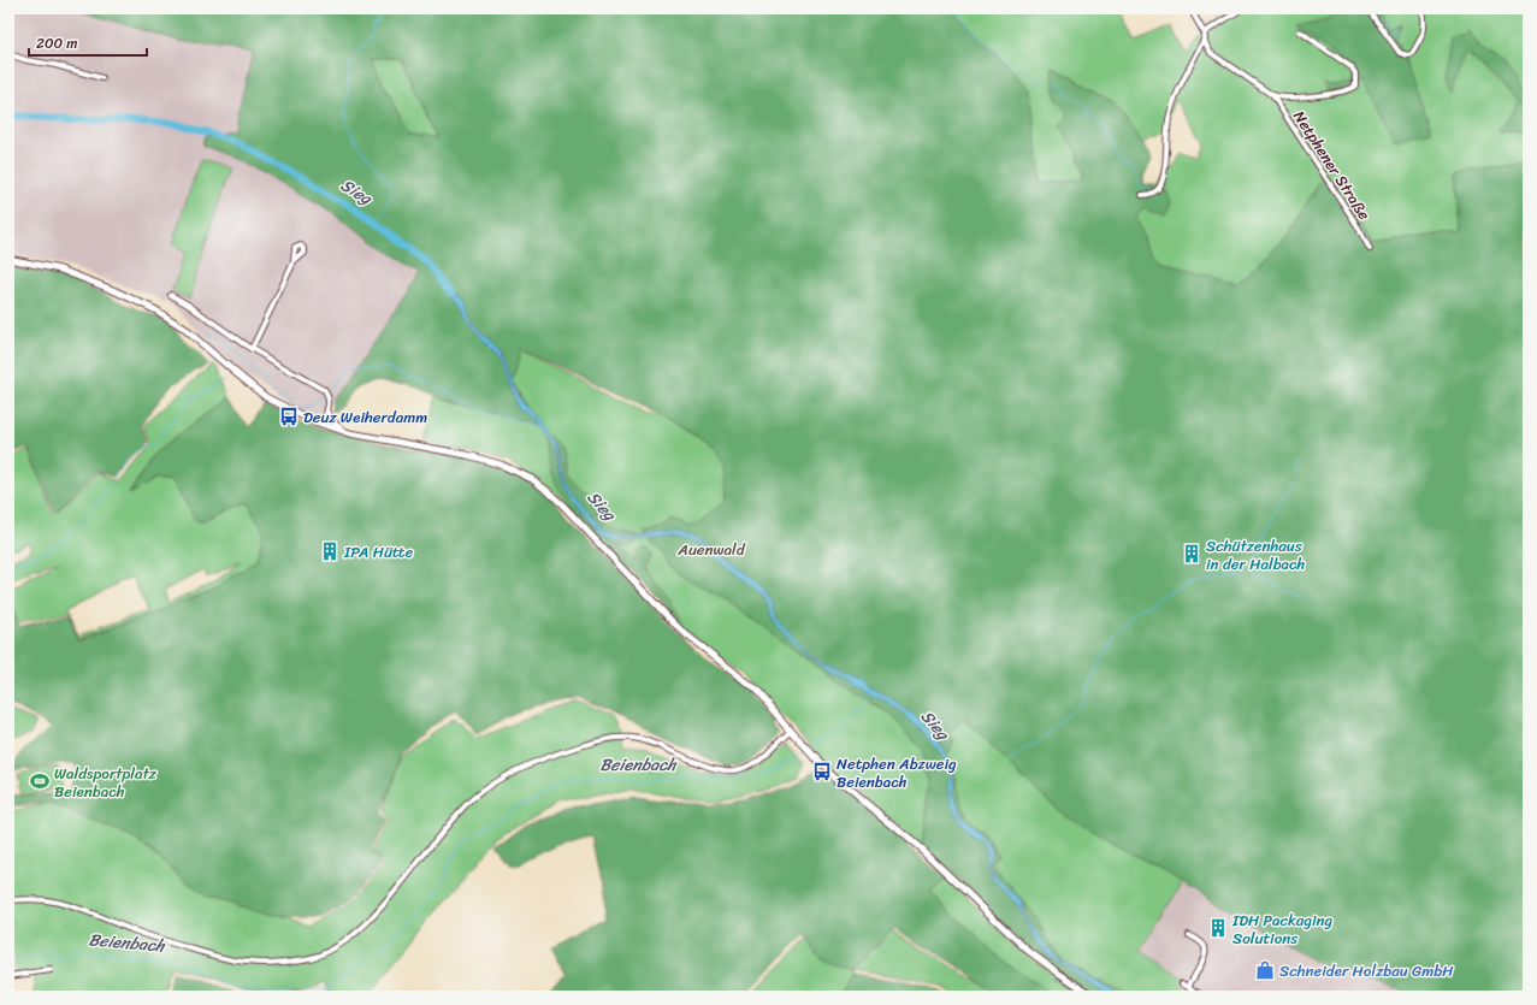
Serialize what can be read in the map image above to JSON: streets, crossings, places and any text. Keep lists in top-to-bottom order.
{
  "streets": {
    "street": ["Netphener Straße"]
  },
  "water": ["Sieg", "Beienbach"],
  "parks": ["Auenwald"],
  "places": {
    "bus stop": ["Deuz Weiherdamm", "Netphen Abzweig Beienbach"],
    "building": ["IPA Hütte", "Schützenhaus in der Halbach", "IDH Packaging Solutions"],
    "sports": ["Waldsportplatz Beienbach"],
    "shop": ["Schneider Holzbau GmbH"]
  },
  "scale_bar": "200 m"
}
